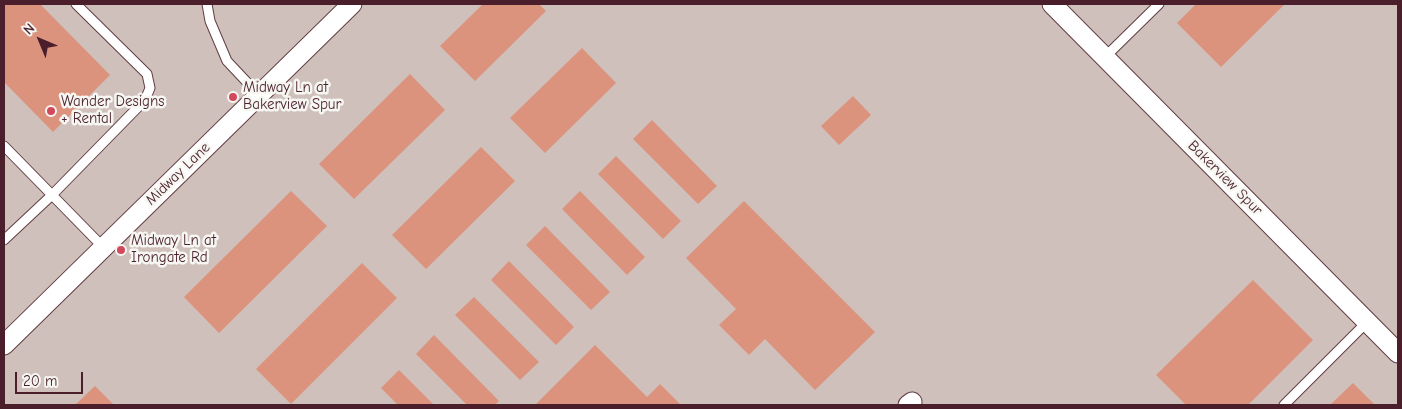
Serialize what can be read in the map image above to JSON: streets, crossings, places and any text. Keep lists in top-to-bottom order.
{
  "streets": {
    "street": ["Midway Lane", "Bakerview Spur"]
  },
  "places": ["Midway Ln at Bakerview Spur", "Wander Designs + Rental", "Midway Ln at Irongate Rd"],
  "scale_bar": "20 m",
  "north": "top left"
}
